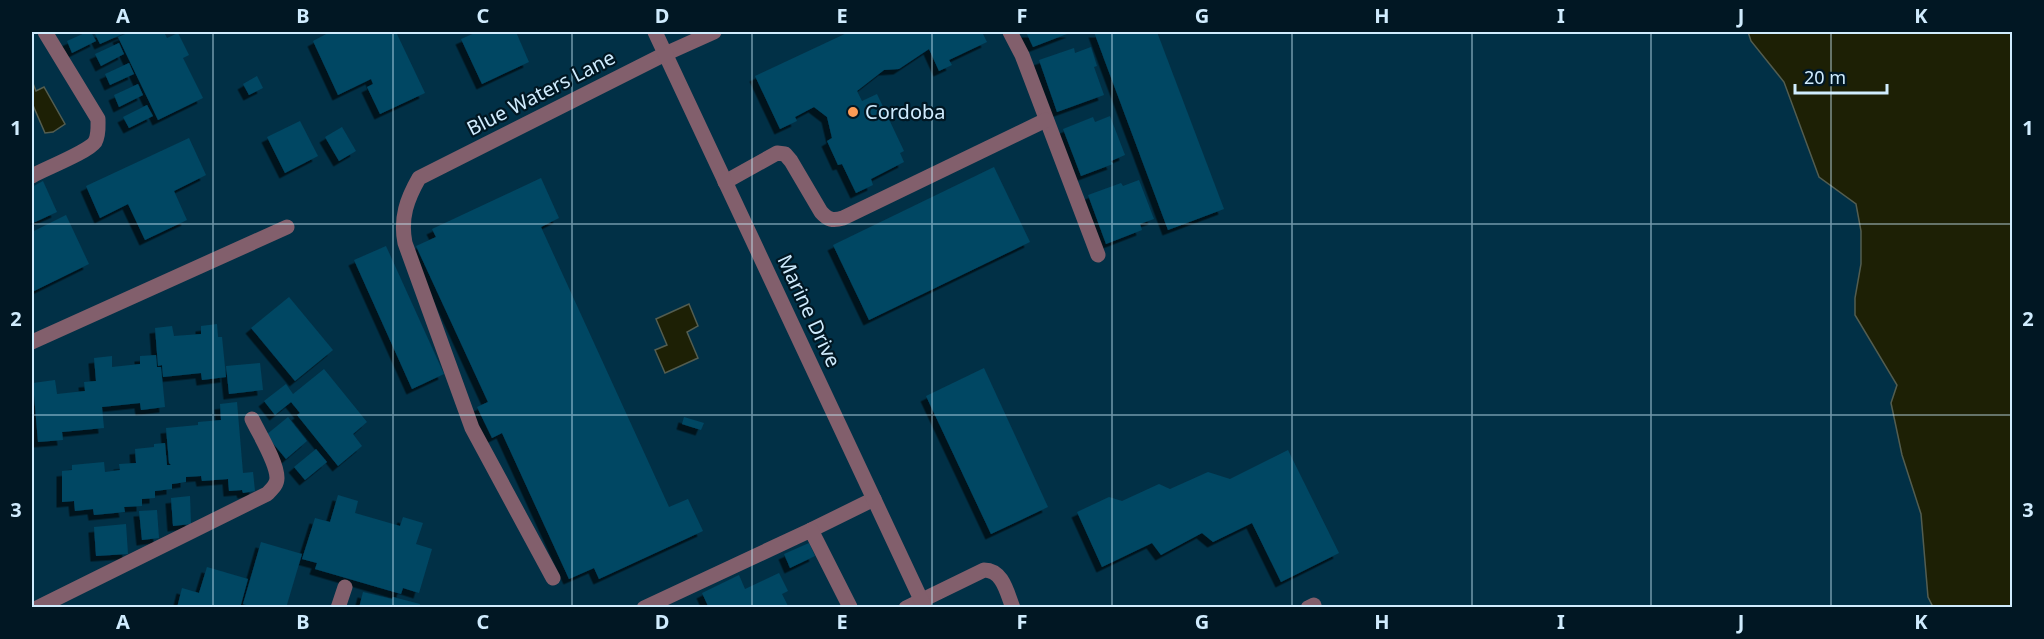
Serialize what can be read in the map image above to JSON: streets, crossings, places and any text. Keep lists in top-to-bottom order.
{
  "streets": {
    "street": ["Blue Waters Lane", "Marine Drive"]
  },
  "crossings": [
    ["Blue Waters Lane", "Marine Drive"]
  ],
  "places": ["Cordoba"],
  "scale_bar": "20 m",
  "grid": {
    "columns": [
      "A",
      "B",
      "C",
      "D",
      "E",
      "F",
      "G",
      "H",
      "I",
      "J",
      "K"
    ],
    "rows": ["1", "2", "3"]
  }
}
